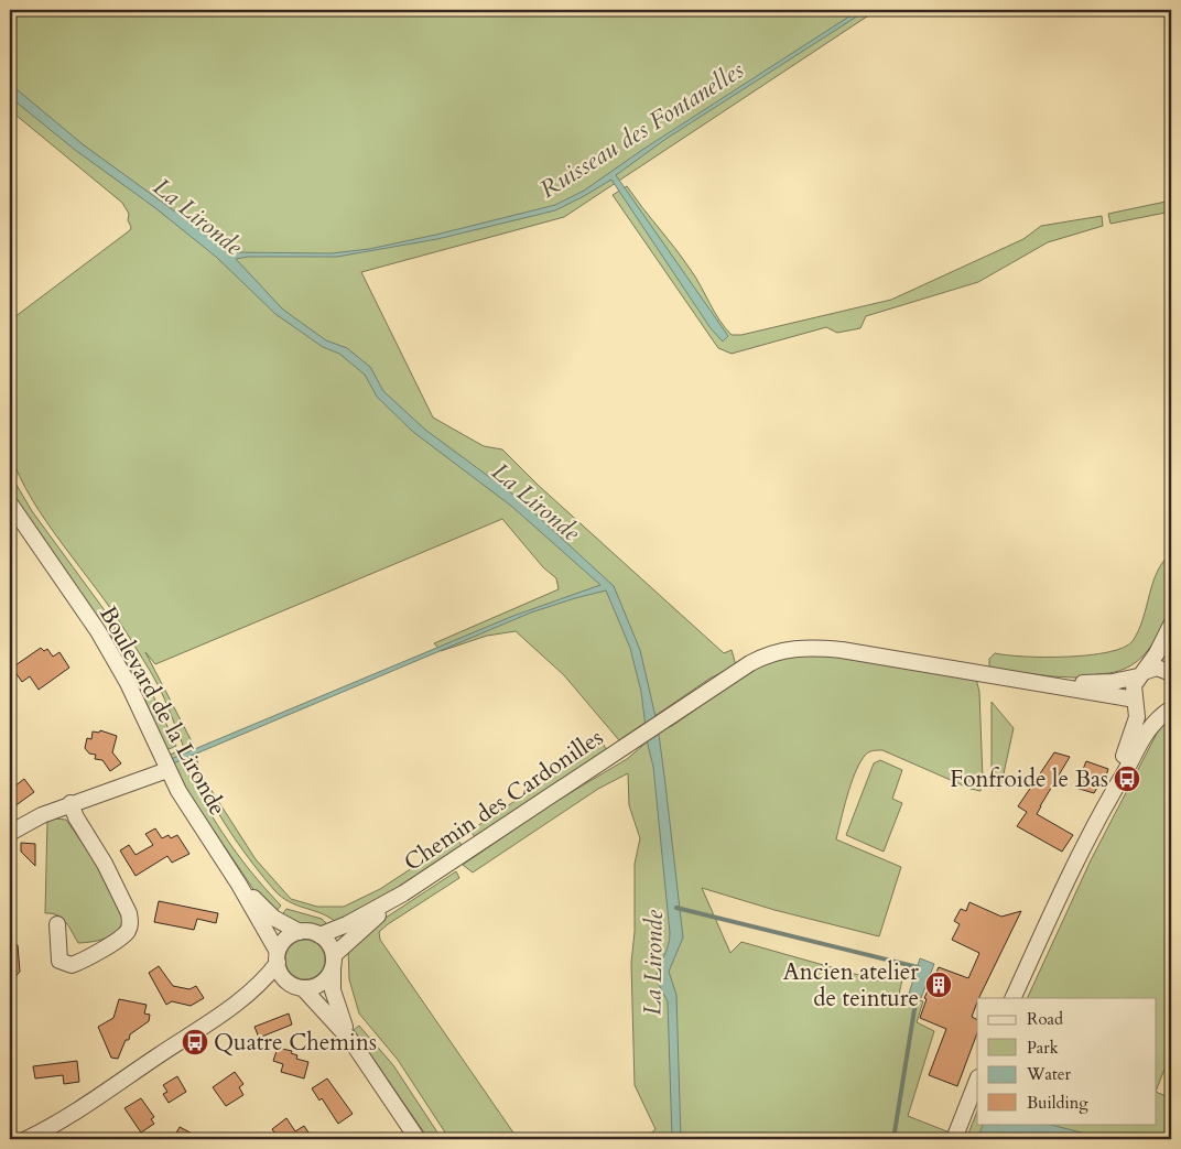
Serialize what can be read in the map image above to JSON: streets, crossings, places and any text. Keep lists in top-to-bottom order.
{
  "streets": {
    "street": ["Boulevard de la Lironde", "Chemin des Cardonilles"]
  },
  "crossings": [
    ["Boulevard de la Lironde", "Chemin des Cardonilles"]
  ],
  "water": ["Ruisseau des Fontanelles", "La Lironde"],
  "places": {
    "bus stop": ["Fonfroide le Bas", "Quatre Chemins"],
    "building": ["Ancien atelier de teinture"]
  },
  "legend": [
    "Road",
    "Park",
    "Water",
    "Building"
  ]
}
